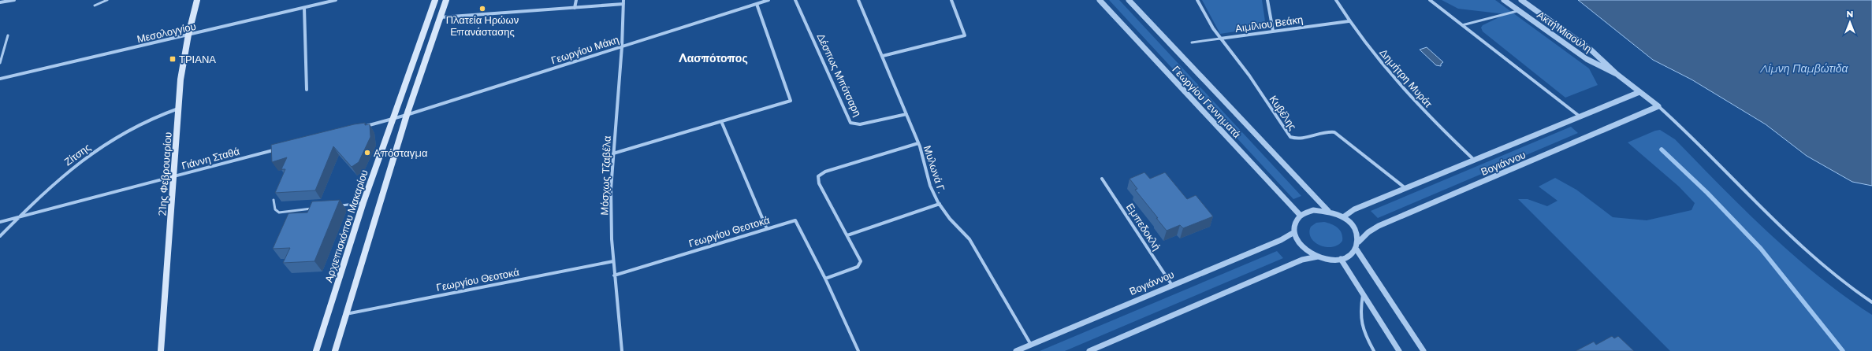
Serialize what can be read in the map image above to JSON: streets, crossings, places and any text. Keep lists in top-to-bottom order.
{
  "streets": {
    "main road": ["21ης Φεβρουαρίου", "Αρχιεπισκόπου Μακαρίου"],
    "street": [
      "Αιμίλιου Βεάκη",
      "Ακτή Μιαούλη",
      "Μεσολογγίου",
      "Γεωργίου Μάκη",
      "Δέσπως Μπότσαρη",
      "Δημήτρη Μυράτ",
      "Γεωργίου Γεννηματά",
      "Κυβέλης",
      "Ζίτσης",
      "Γιάννη Σταθά",
      "Βογιάννου",
      "Μυλωνά Γ.",
      "Μόσχως Τζαβέλα",
      "Εμπεδοκλή",
      "Γεωργίου Θεοτοκά"
    ]
  },
  "crossings": [
    ["Αιμίλιου Βεάκη", "Δημήτρη Μυράτ"],
    ["Αιμίλιου Βεάκη", "Κυβέλης"],
    ["Ακτή Μιαούλη", "Βογιάννου"],
    ["Μεσολογγίου", "21ης Φεβρουαρίου"],
    ["Γεωργίου Μάκη", "Μόσχως Τζαβέλα"],
    ["Δέσπως Μπότσαρη", "Μυλωνά Γ."],
    ["Δημήτρη Μυράτ", "Βογιάννου"],
    ["Γεωργίου Γεννηματά", "Βογιάννου"],
    ["Κυβέλης", "Βογιάννου"],
    ["Ζίτσης", "Γιάννη Σταθά"],
    ["Ζίτσης", "21ης Φεβρουαρίου"],
    ["Γιάννη Σταθά", "21ης Φεβρουαρίου"],
    ["Βογιάννου", "Μυλωνά Γ."],
    ["Βογιάννου", "Εμπεδοκλή"],
    ["Μόσχως Τζαβέλα", "Γεωργίου Θεοτοκά"]
  ],
  "districts": ["Λασπότοπος"],
  "water": ["Λίμνη Παμβώτιδα"],
  "places": {
    "other": ["Πλατεία Ηρώων Επανάστασης", "Απόσταγμα"],
    "transit": ["ΤΡΙΑΝΑ"]
  },
  "north": "top"
}
